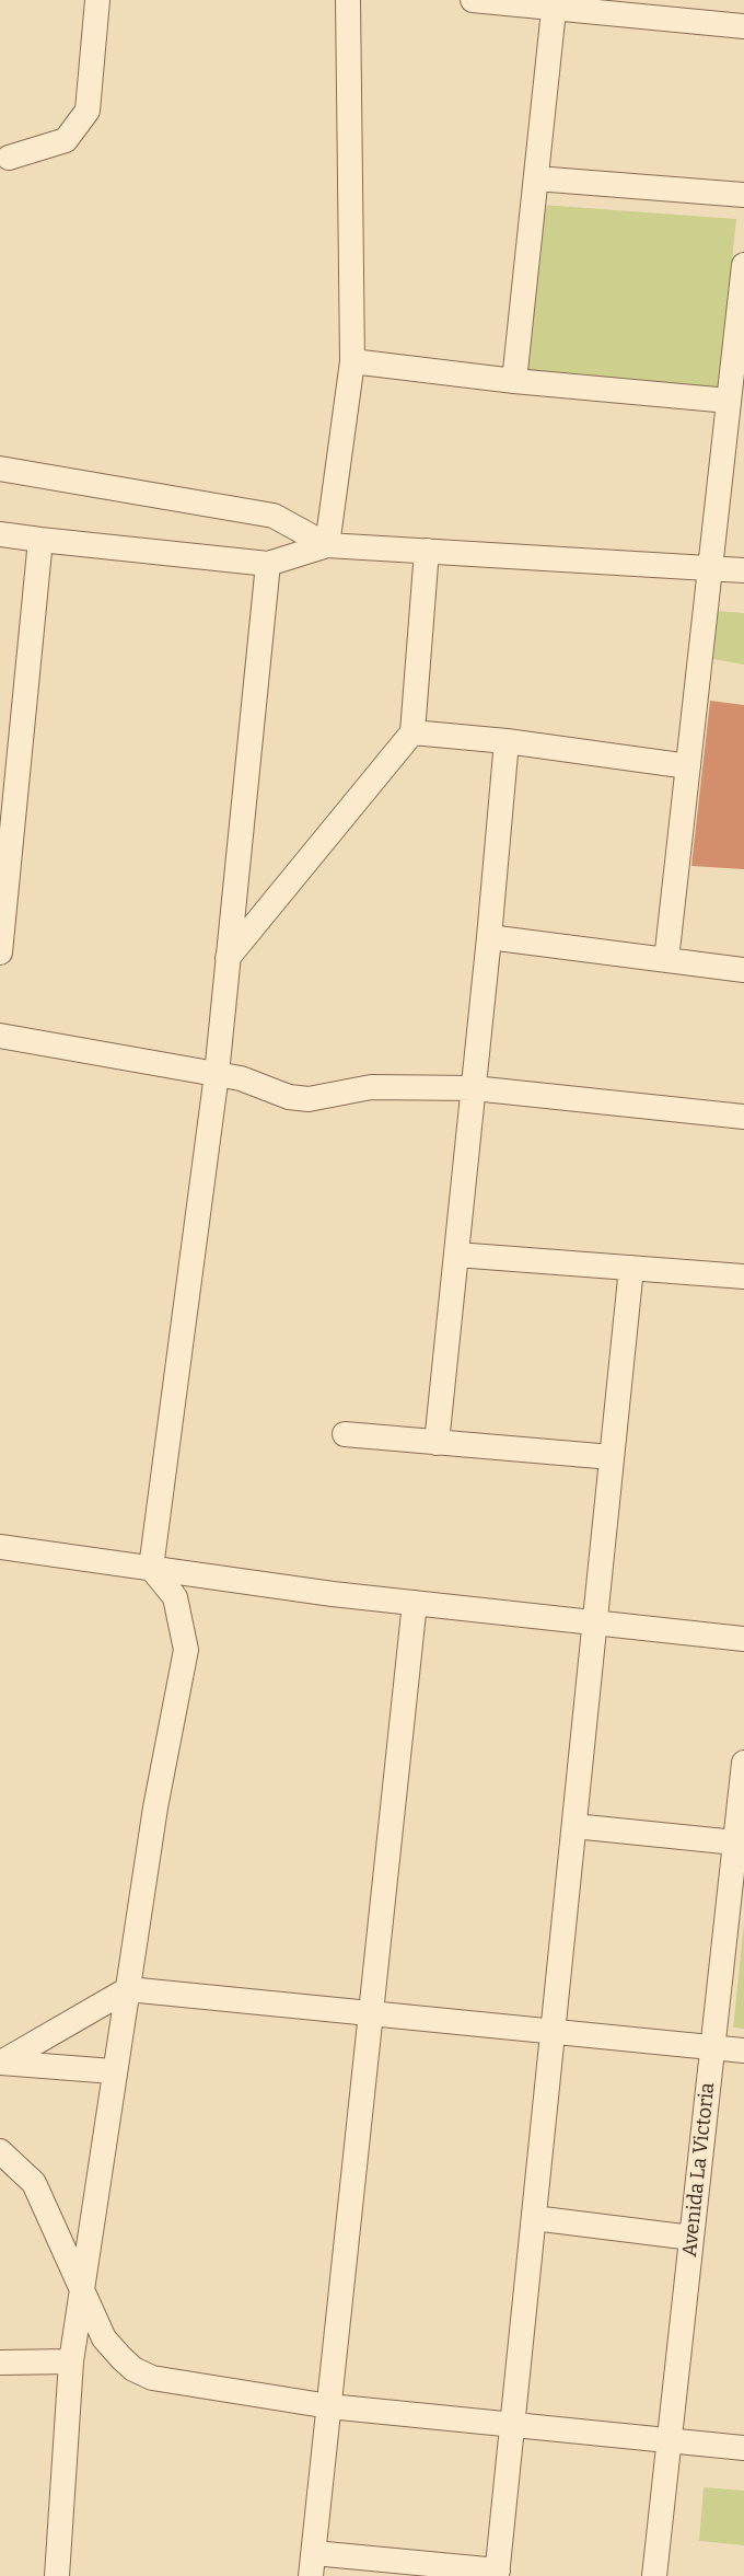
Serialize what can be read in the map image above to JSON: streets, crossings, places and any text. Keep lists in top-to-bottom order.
{
  "streets": {
    "street": ["Avenida La Victoria"]
  }
}
